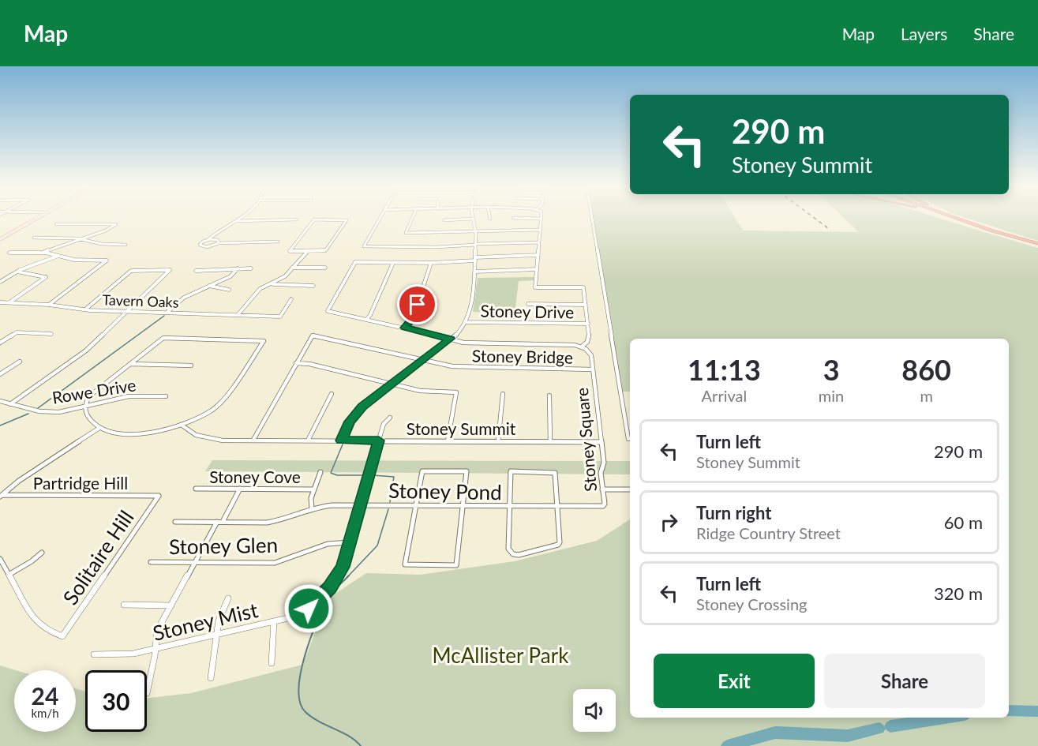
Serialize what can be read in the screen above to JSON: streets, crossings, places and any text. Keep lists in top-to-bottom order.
{
  "streets": {
    "street": [
      "Tavern Oaks",
      "Stoney Drive",
      "Stoney Bridge",
      "Rowe Drive",
      "Stoney Summit",
      "Stoney Square",
      "Stoney Cove",
      "Partridge Hill",
      "Stoney Pond",
      "Stoney Glen",
      "Solitaire Hill",
      "Stoney Mist"
    ]
  },
  "crossings": [
    ["Stoney Bridge", "Stoney Square"],
    ["Stoney Summit", "Stoney Square"],
    ["Stoney Summit", "Stoney Mist"],
    ["Stoney Square", "Stoney Pond"],
    ["Partridge Hill", "Solitaire Hill"],
    ["Stoney Pond", "Stoney Mist"],
    ["Stoney Glen", "Stoney Mist"]
  ],
  "parks": ["McAllister Park"],
  "page": {
    "header": "Map",
    "nav": ["Map", "Layers", "Share"],
    "turn": ["290 m", "Stoney Summit"],
    "eta": [
      "11:13",
      "Arrival",
      "3",
      "min",
      "860",
      "m"
    ],
    "list": [
      {
        "name": "Turn left",
        "note": "Stoney Summit",
        "value": "290 m"
      },
      {
        "name": "Turn right",
        "note": "Ridge Country Street",
        "value": "60 m"
      },
      {
        "name": "Turn left",
        "note": "Stoney Crossing",
        "value": "320 m"
      }
    ],
    "buttons": ["Exit", "Share"],
    "speed": "24 km/h",
    "limit": "30"
  }
}
